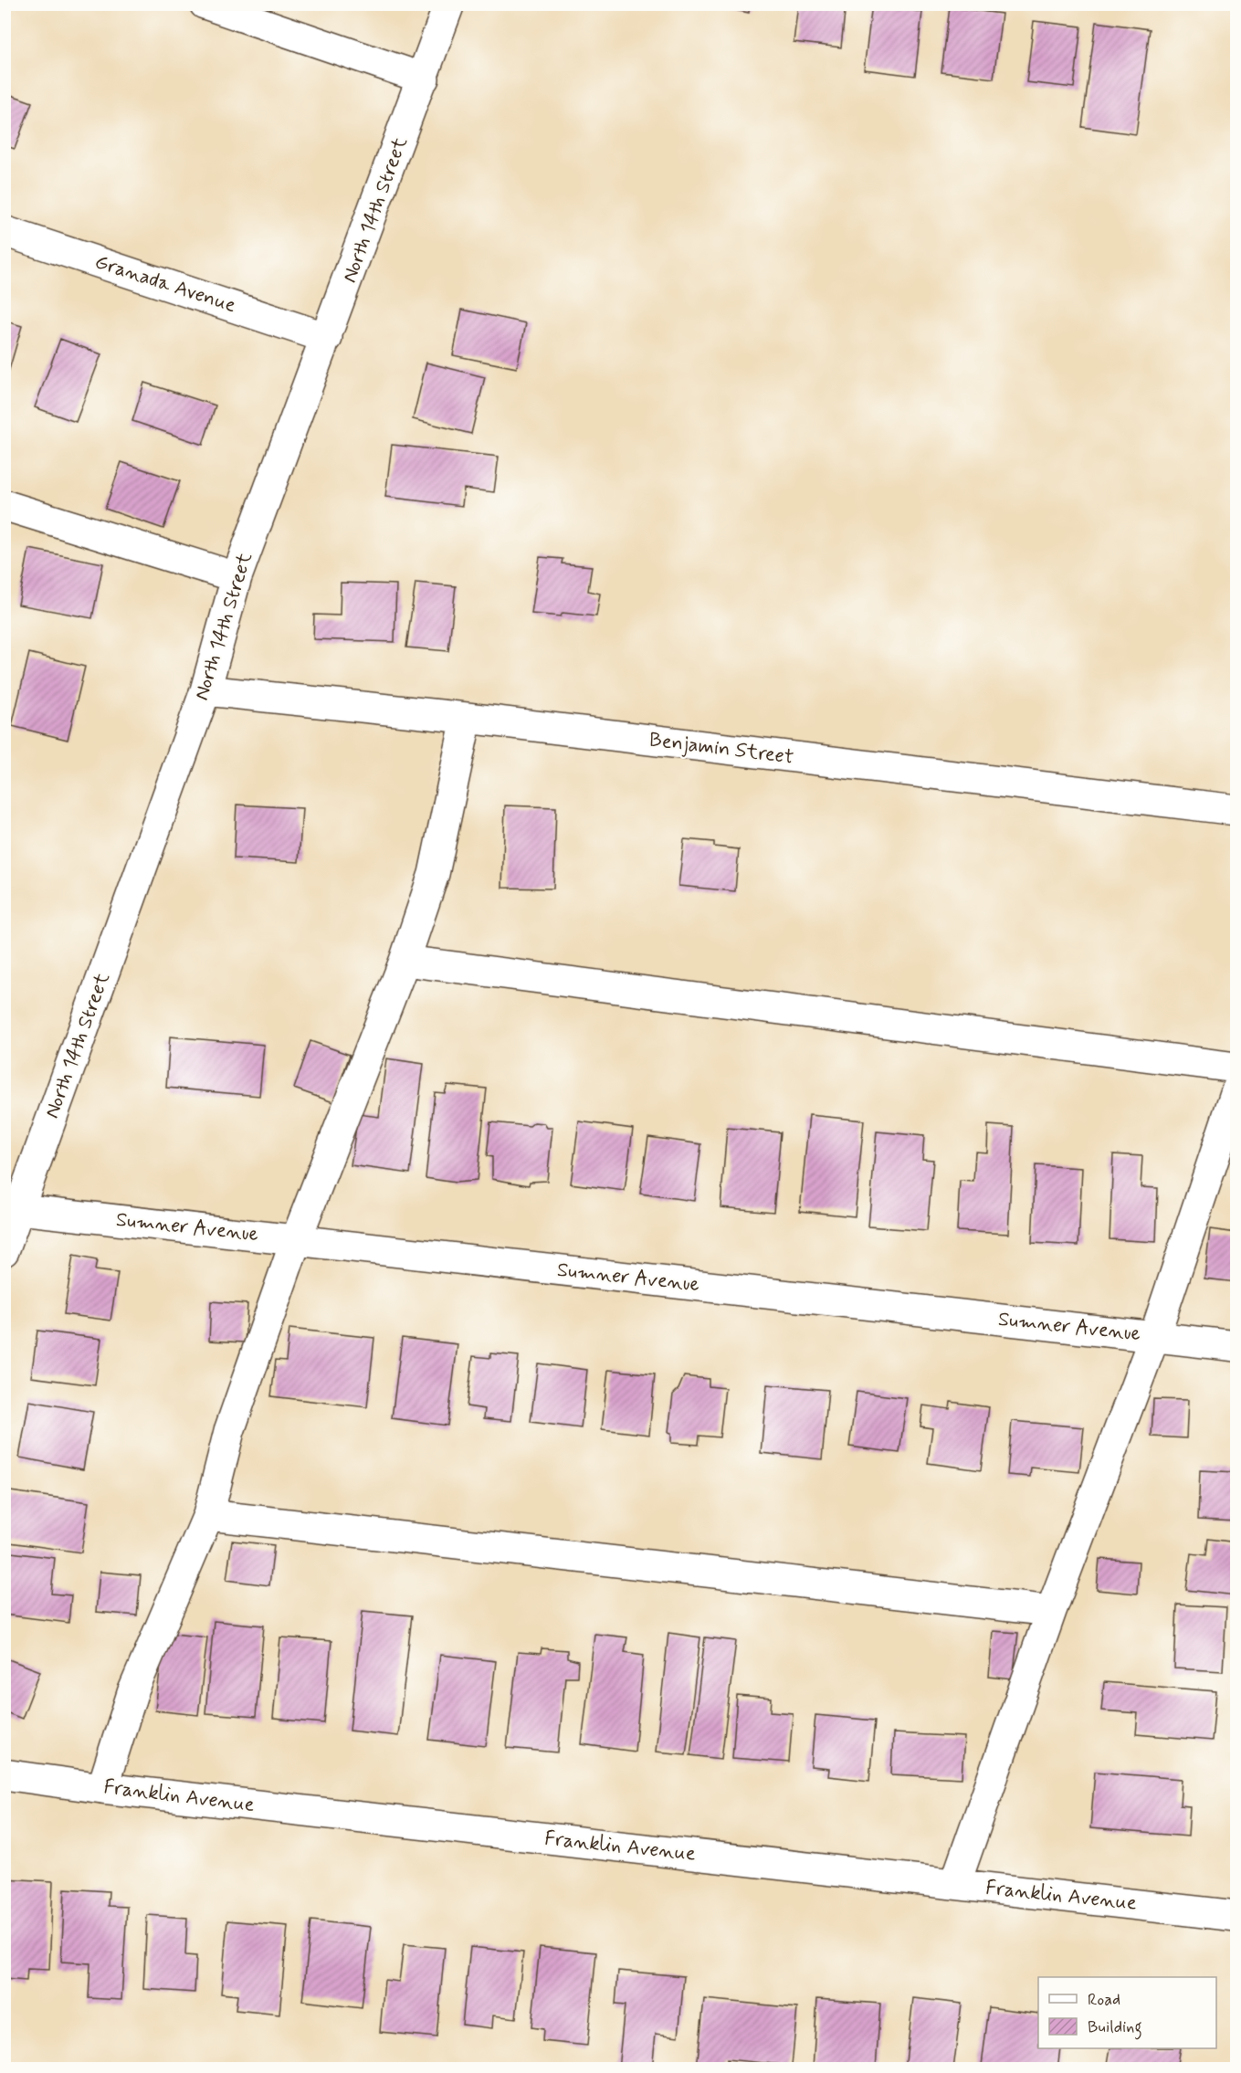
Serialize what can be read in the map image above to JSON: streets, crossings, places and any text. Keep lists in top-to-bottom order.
{
  "streets": {
    "street": [
      "North 14th Street",
      "Granada Avenue",
      "Benjamin Street",
      "Sumner Avenue",
      "Franklin Avenue"
    ]
  },
  "crossings": [
    ["North 14th Street", "Granada Avenue"],
    ["North 14th Street", "Benjamin Street"],
    ["North 14th Street", "Sumner Avenue"]
  ],
  "legend": ["Road", "Building"]
}
